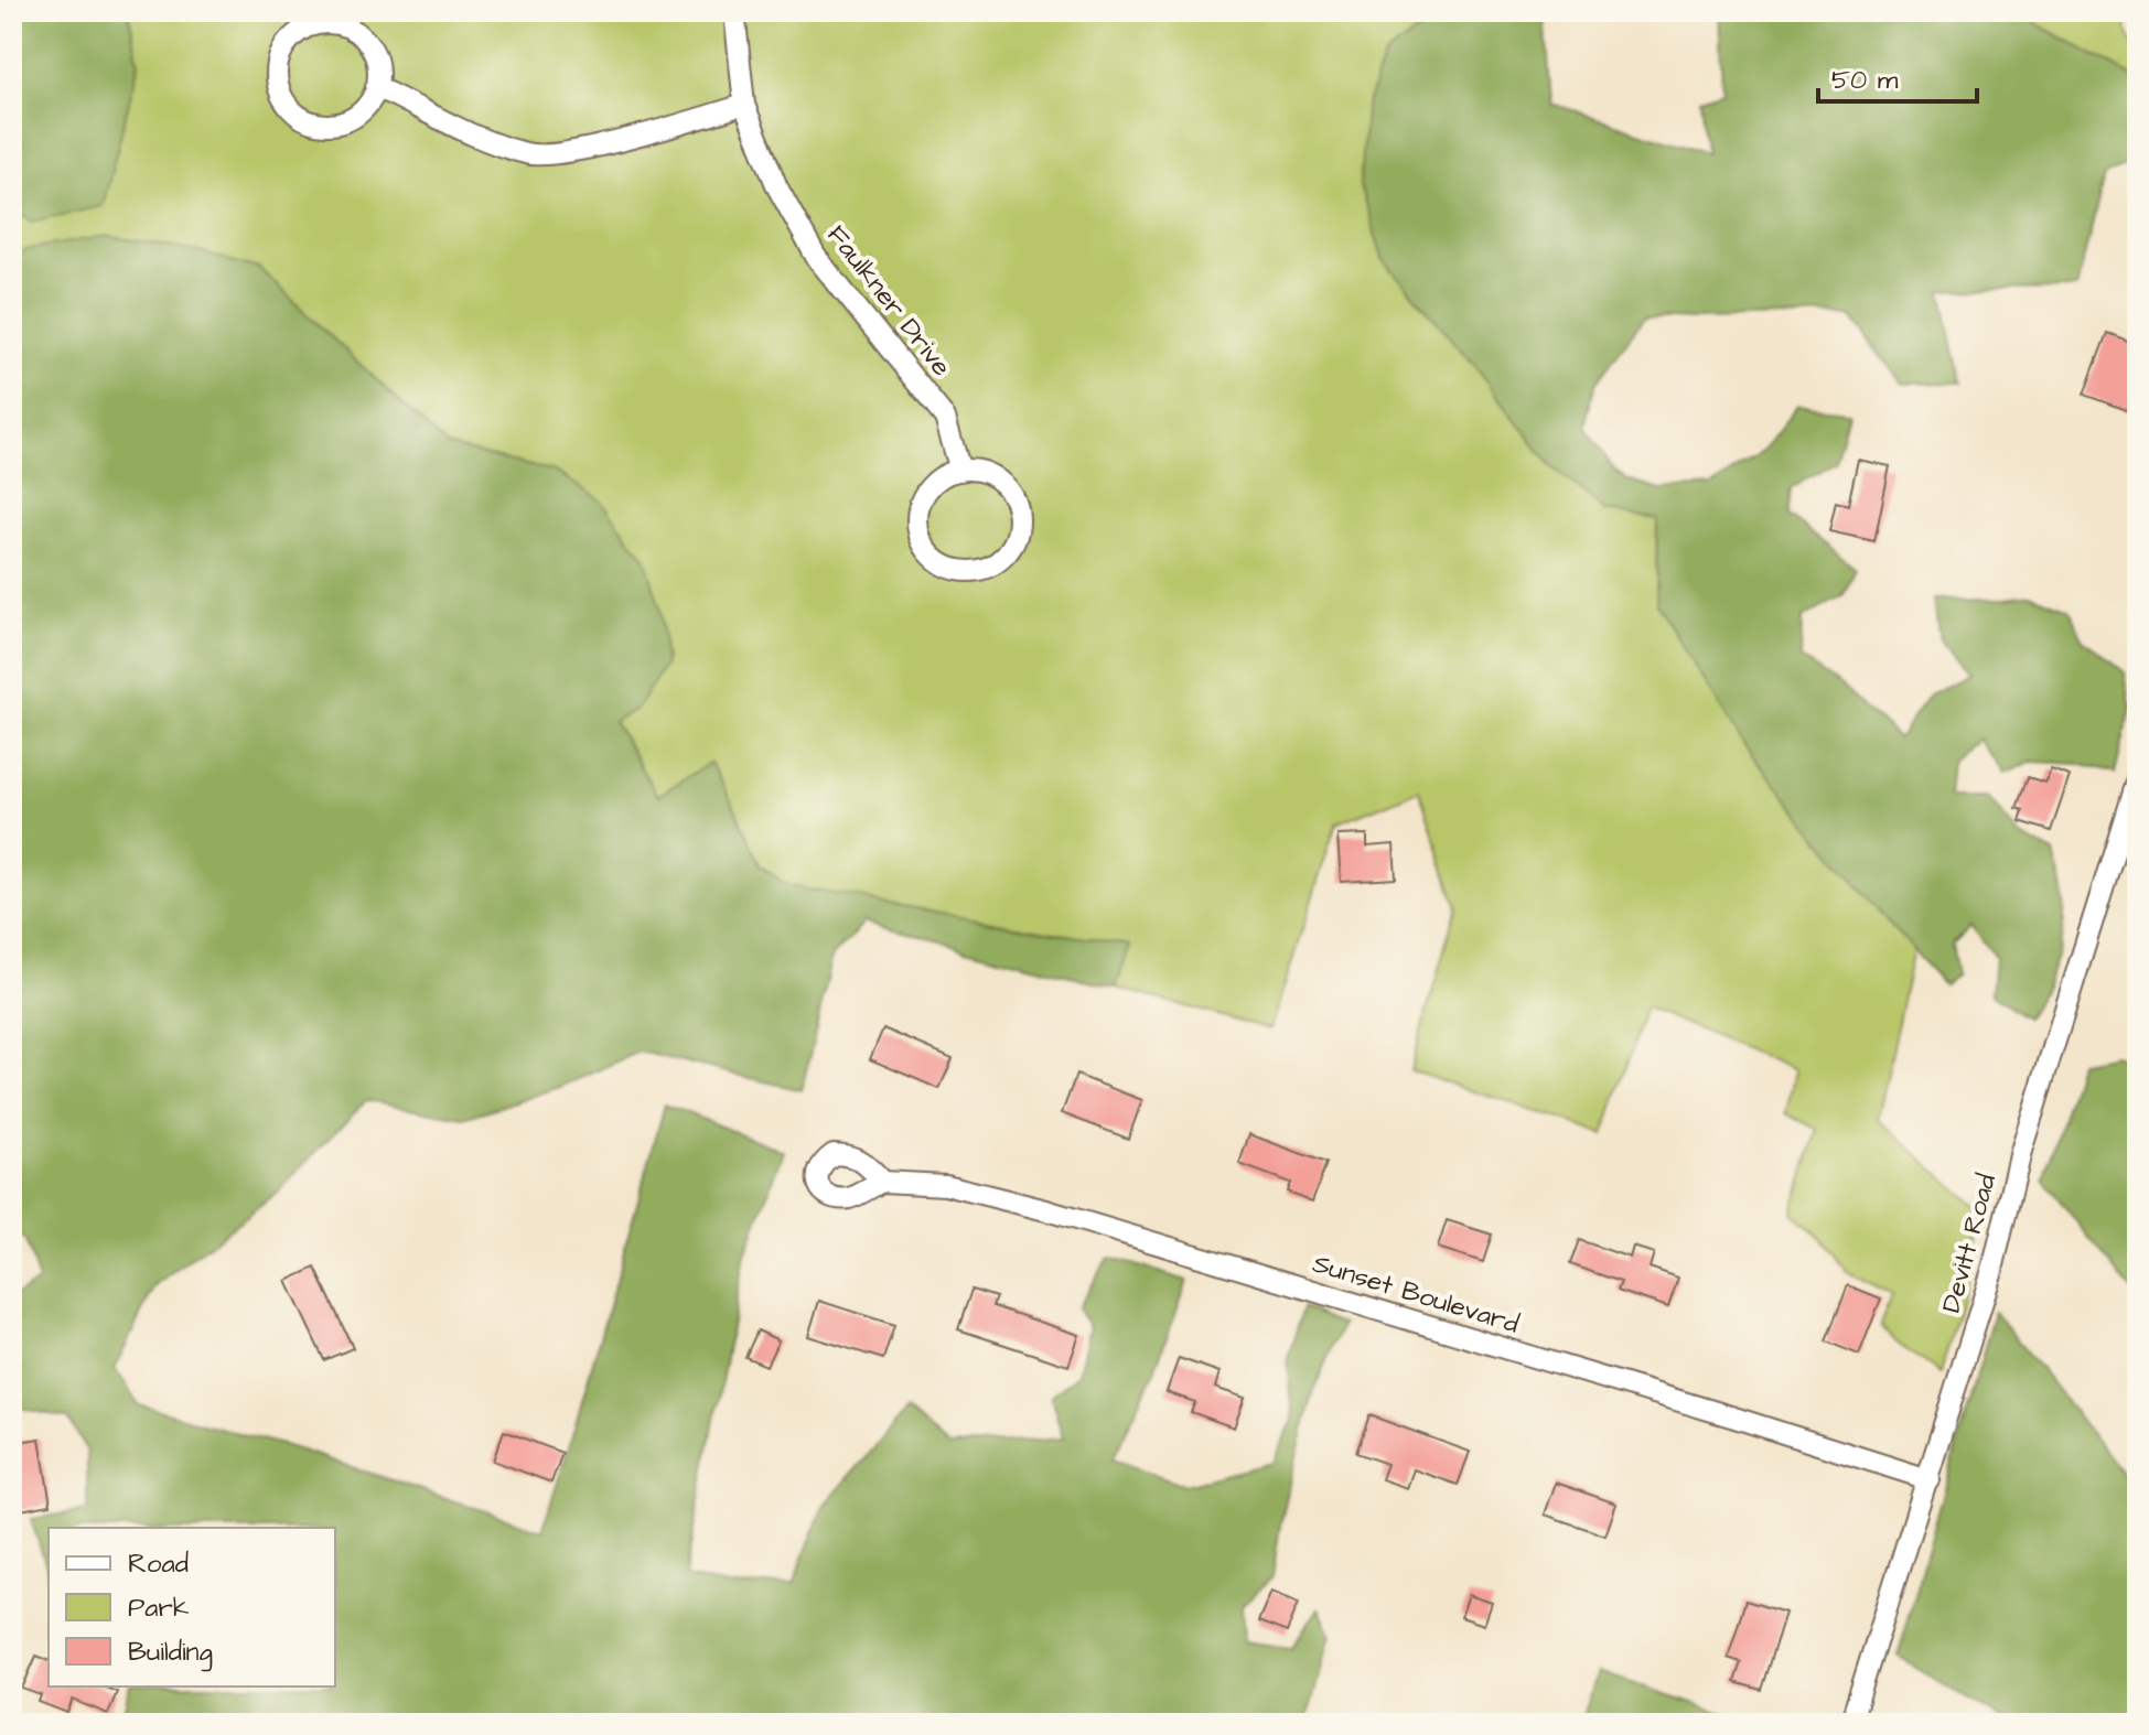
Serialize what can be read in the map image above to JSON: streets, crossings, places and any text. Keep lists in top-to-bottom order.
{
  "streets": {
    "street": ["Faulkner Drive", "Devitt Road", "Sunset Boulevard"]
  },
  "crossings": [
    ["Devitt Road", "Sunset Boulevard"]
  ],
  "legend": ["Road", "Park", "Building"],
  "scale_bar": "50 m"
}
